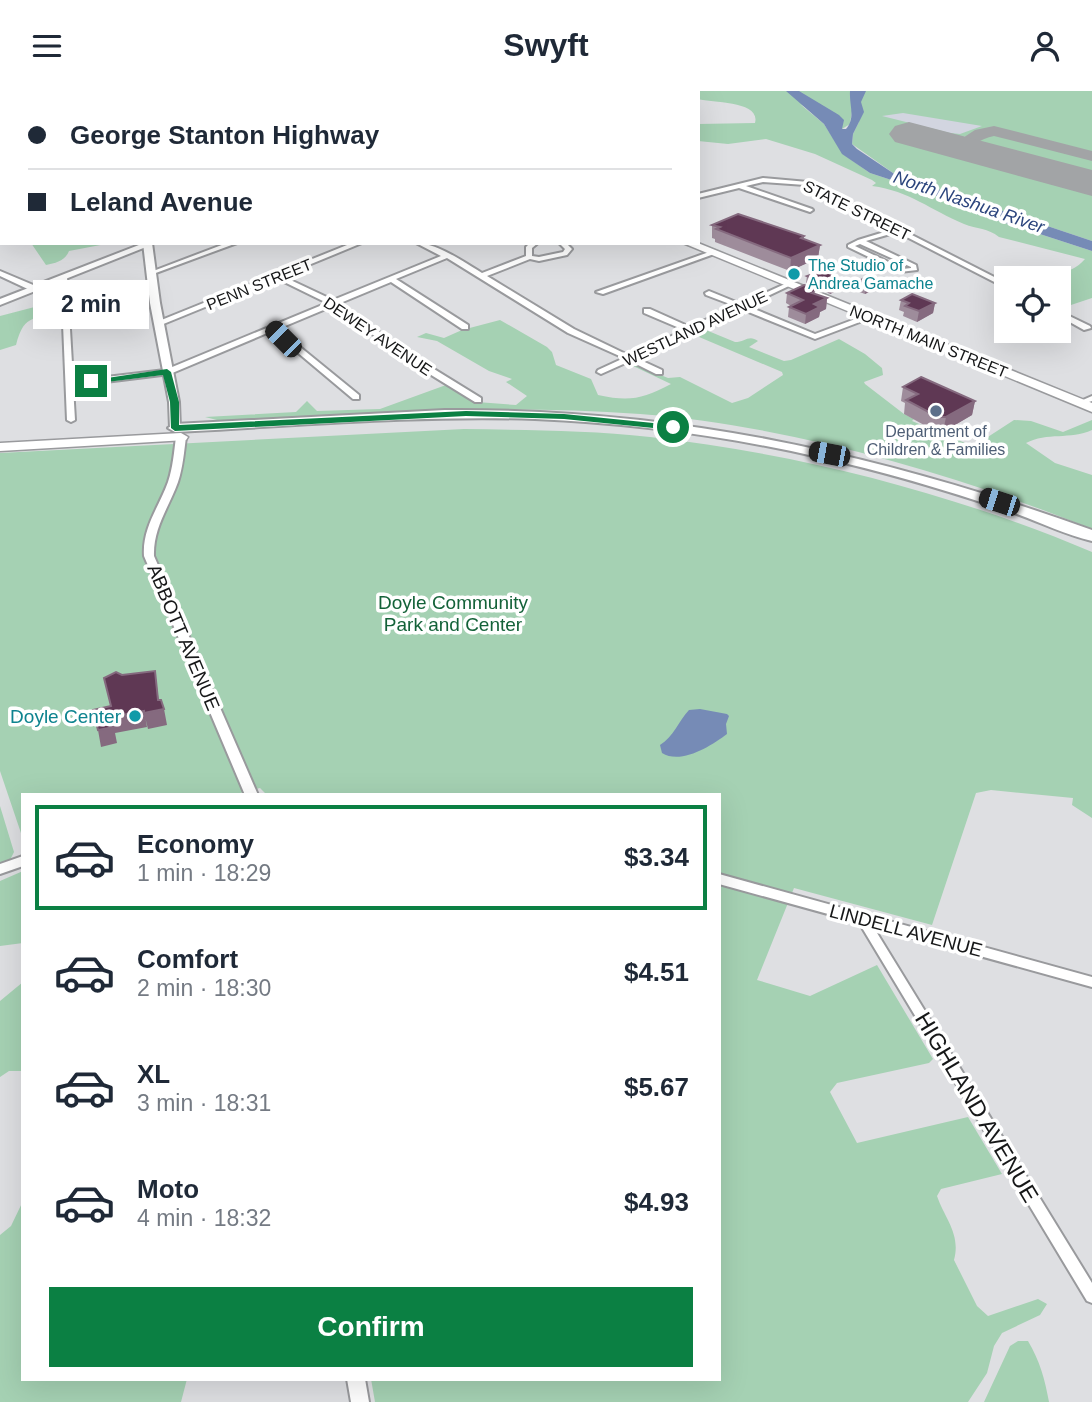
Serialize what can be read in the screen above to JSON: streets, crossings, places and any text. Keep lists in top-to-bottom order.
{
  "streets": {
    "highway": ["NORTH MAIN STREET"],
    "main road": ["ABBOTT AVENUE"],
    "street": [
      "STATE STREET",
      "PENN STREET",
      "WESTLAND AVENUE",
      "DEWEY AVENUE",
      "LINDELL AVENUE",
      "HIGHLAND AVENUE"
    ]
  },
  "crossings": [
    ["PENN STREET", "DEWEY AVENUE"],
    ["PENN STREET", "ABBOTT AVENUE"],
    ["WESTLAND AVENUE", "NORTH MAIN STREET"],
    ["LINDELL AVENUE", "HIGHLAND AVENUE"]
  ],
  "water": ["North Nashua River"],
  "parks": ["Doyle Community Park and Center"],
  "places": ["The Studio of Andrea Gamache", "Department of Children & Families", "Doyle Center"],
  "page": {
    "header": "Swyft",
    "banner": ["George Stanton Highway", "Leland Avenue"],
    "bubble": "2 min",
    "list": [
      {
        "name": "Economy",
        "note": "1 min · 18:29",
        "value": "$3.34"
      },
      {
        "name": "Comfort",
        "note": "2 min · 18:30",
        "value": "$4.51"
      },
      {
        "name": "XL",
        "note": "3 min · 18:31",
        "value": "$5.67"
      },
      {
        "name": "Moto",
        "note": "4 min · 18:32",
        "value": "$4.93"
      }
    ],
    "buttons": "Confirm"
  }
}
